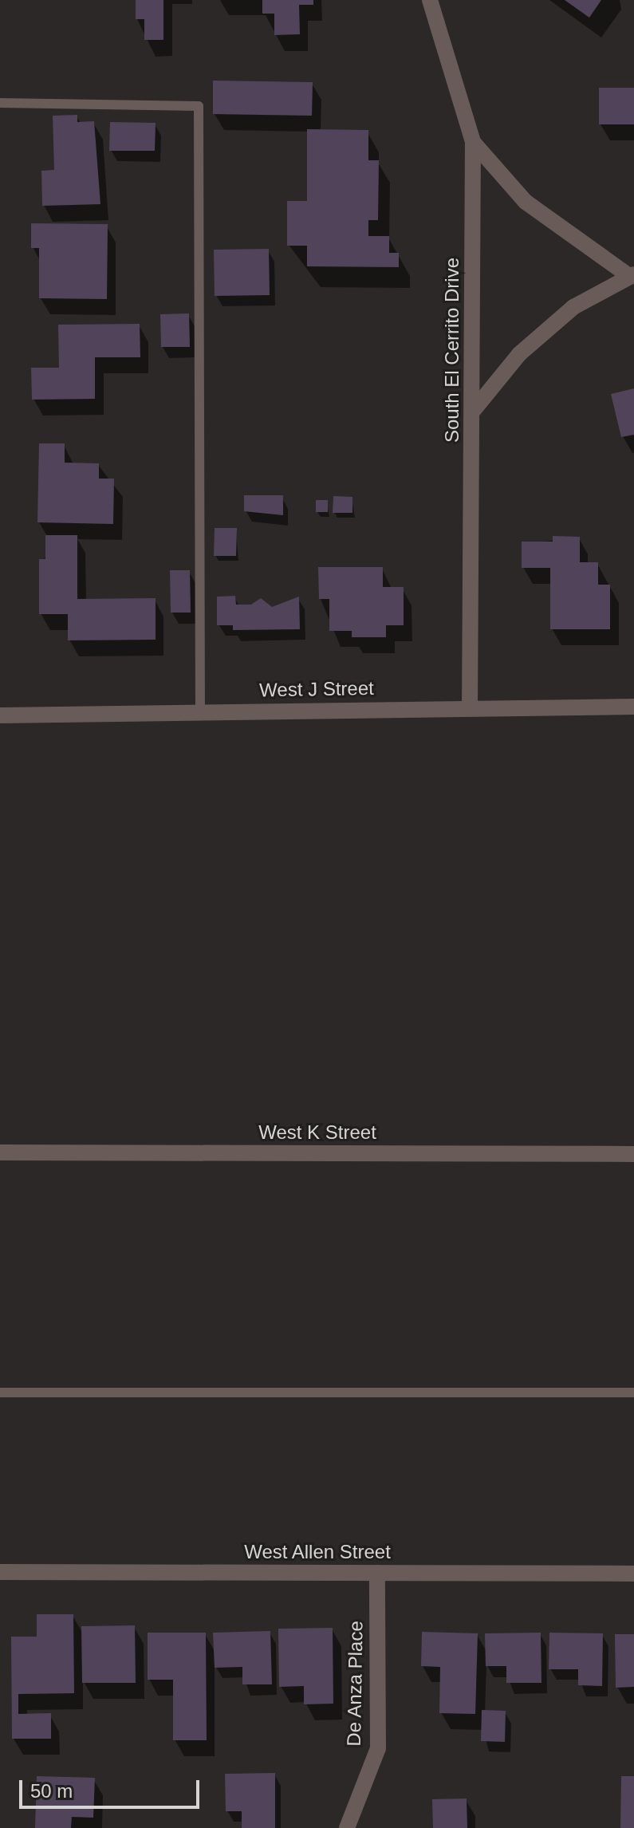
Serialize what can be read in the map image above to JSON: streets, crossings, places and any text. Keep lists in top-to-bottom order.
{
  "streets": {
    "street": [
      "South El Cerrito Drive",
      "West J Street",
      "West K Street",
      "West Allen Street",
      "De Anza Place"
    ]
  },
  "crossings": [
    ["South El Cerrito Drive", "West J Street"],
    ["West Allen Street", "De Anza Place"]
  ],
  "scale_bar": "50 m"
}
